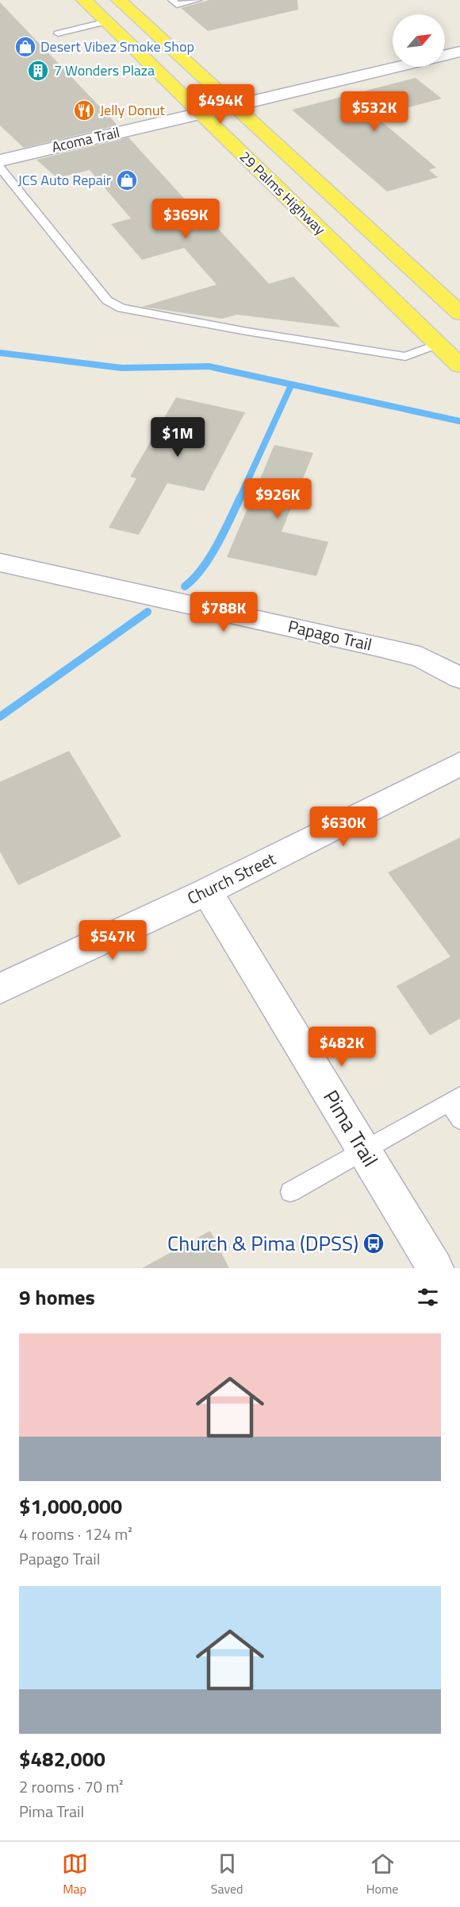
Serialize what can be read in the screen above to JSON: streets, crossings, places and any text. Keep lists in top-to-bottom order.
{
  "streets": {
    "main road": ["29 Palms Highway"],
    "street": [
      "Acoma Trail",
      "Papago Trail",
      "Church Street",
      "Pima Trail"
    ]
  },
  "crossings": [
    ["Acoma Trail", "29 Palms Highway"],
    ["Church Street", "Pima Trail"]
  ],
  "places": {
    "shop": ["Desert Vibez Smoke Shop", "JCS Auto Repair"],
    "building": ["7 Wonders Plaza"],
    "restaurant": ["Jelly Donut"],
    "bus stop": ["Church & Pima (DPSS)"]
  },
  "north": "top right",
  "page": {
    "price": [
      "$494K",
      "$532K",
      "$369K",
      "$1M",
      "$926K",
      "$788K",
      "$630K",
      "$547K",
      "$482K"
    ],
    "heading": "9 homes",
    "list": [
      {
        "name": "$1,000,000",
        "note": "4 rooms · 124 m² · Papago Trail"
      },
      {
        "name": "$482,000",
        "note": "2 rooms · 70 m² · Pima Trail"
      }
    ],
    "tabs": ["Map", "Saved", "Home"]
  }
}
